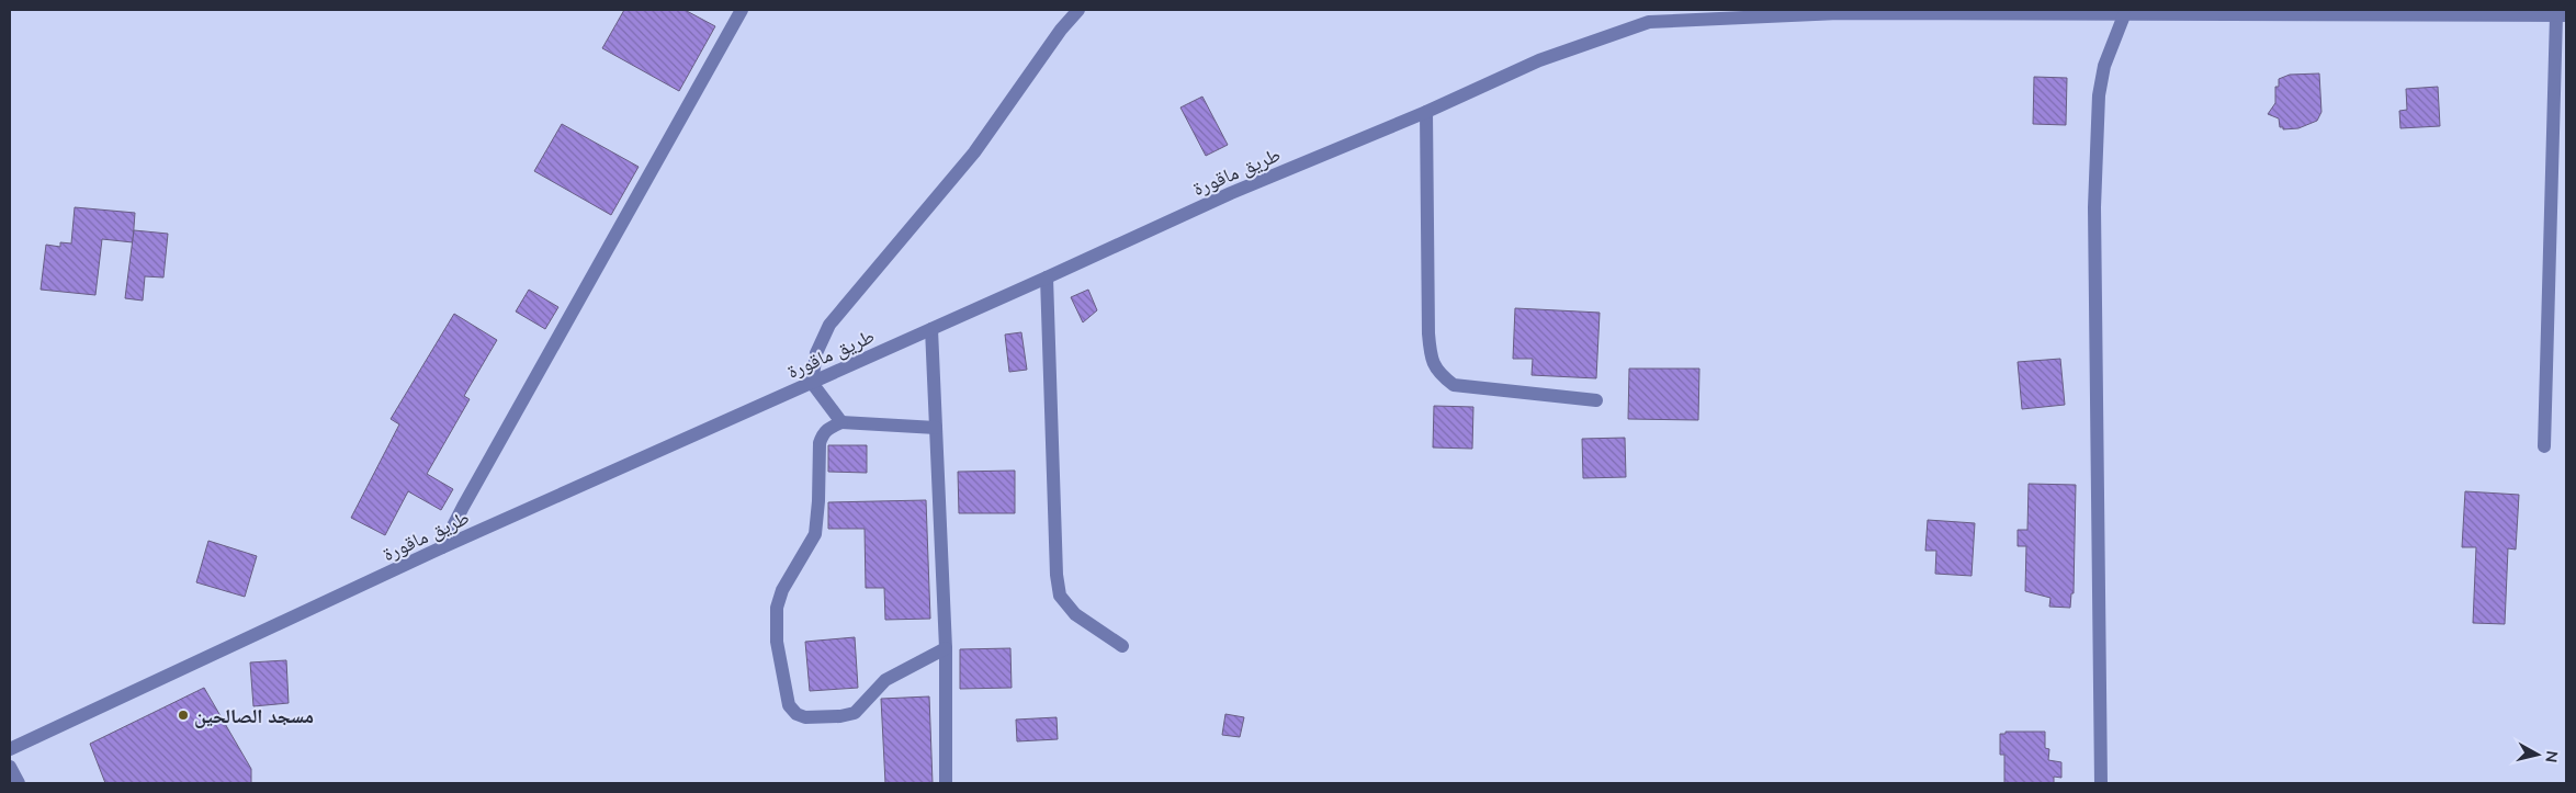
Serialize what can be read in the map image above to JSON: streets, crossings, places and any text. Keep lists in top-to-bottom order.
{
  "streets": {
    "street": ["طريق ماقورة"]
  },
  "places": ["مسجد الصالحين"],
  "north": "right"
}
